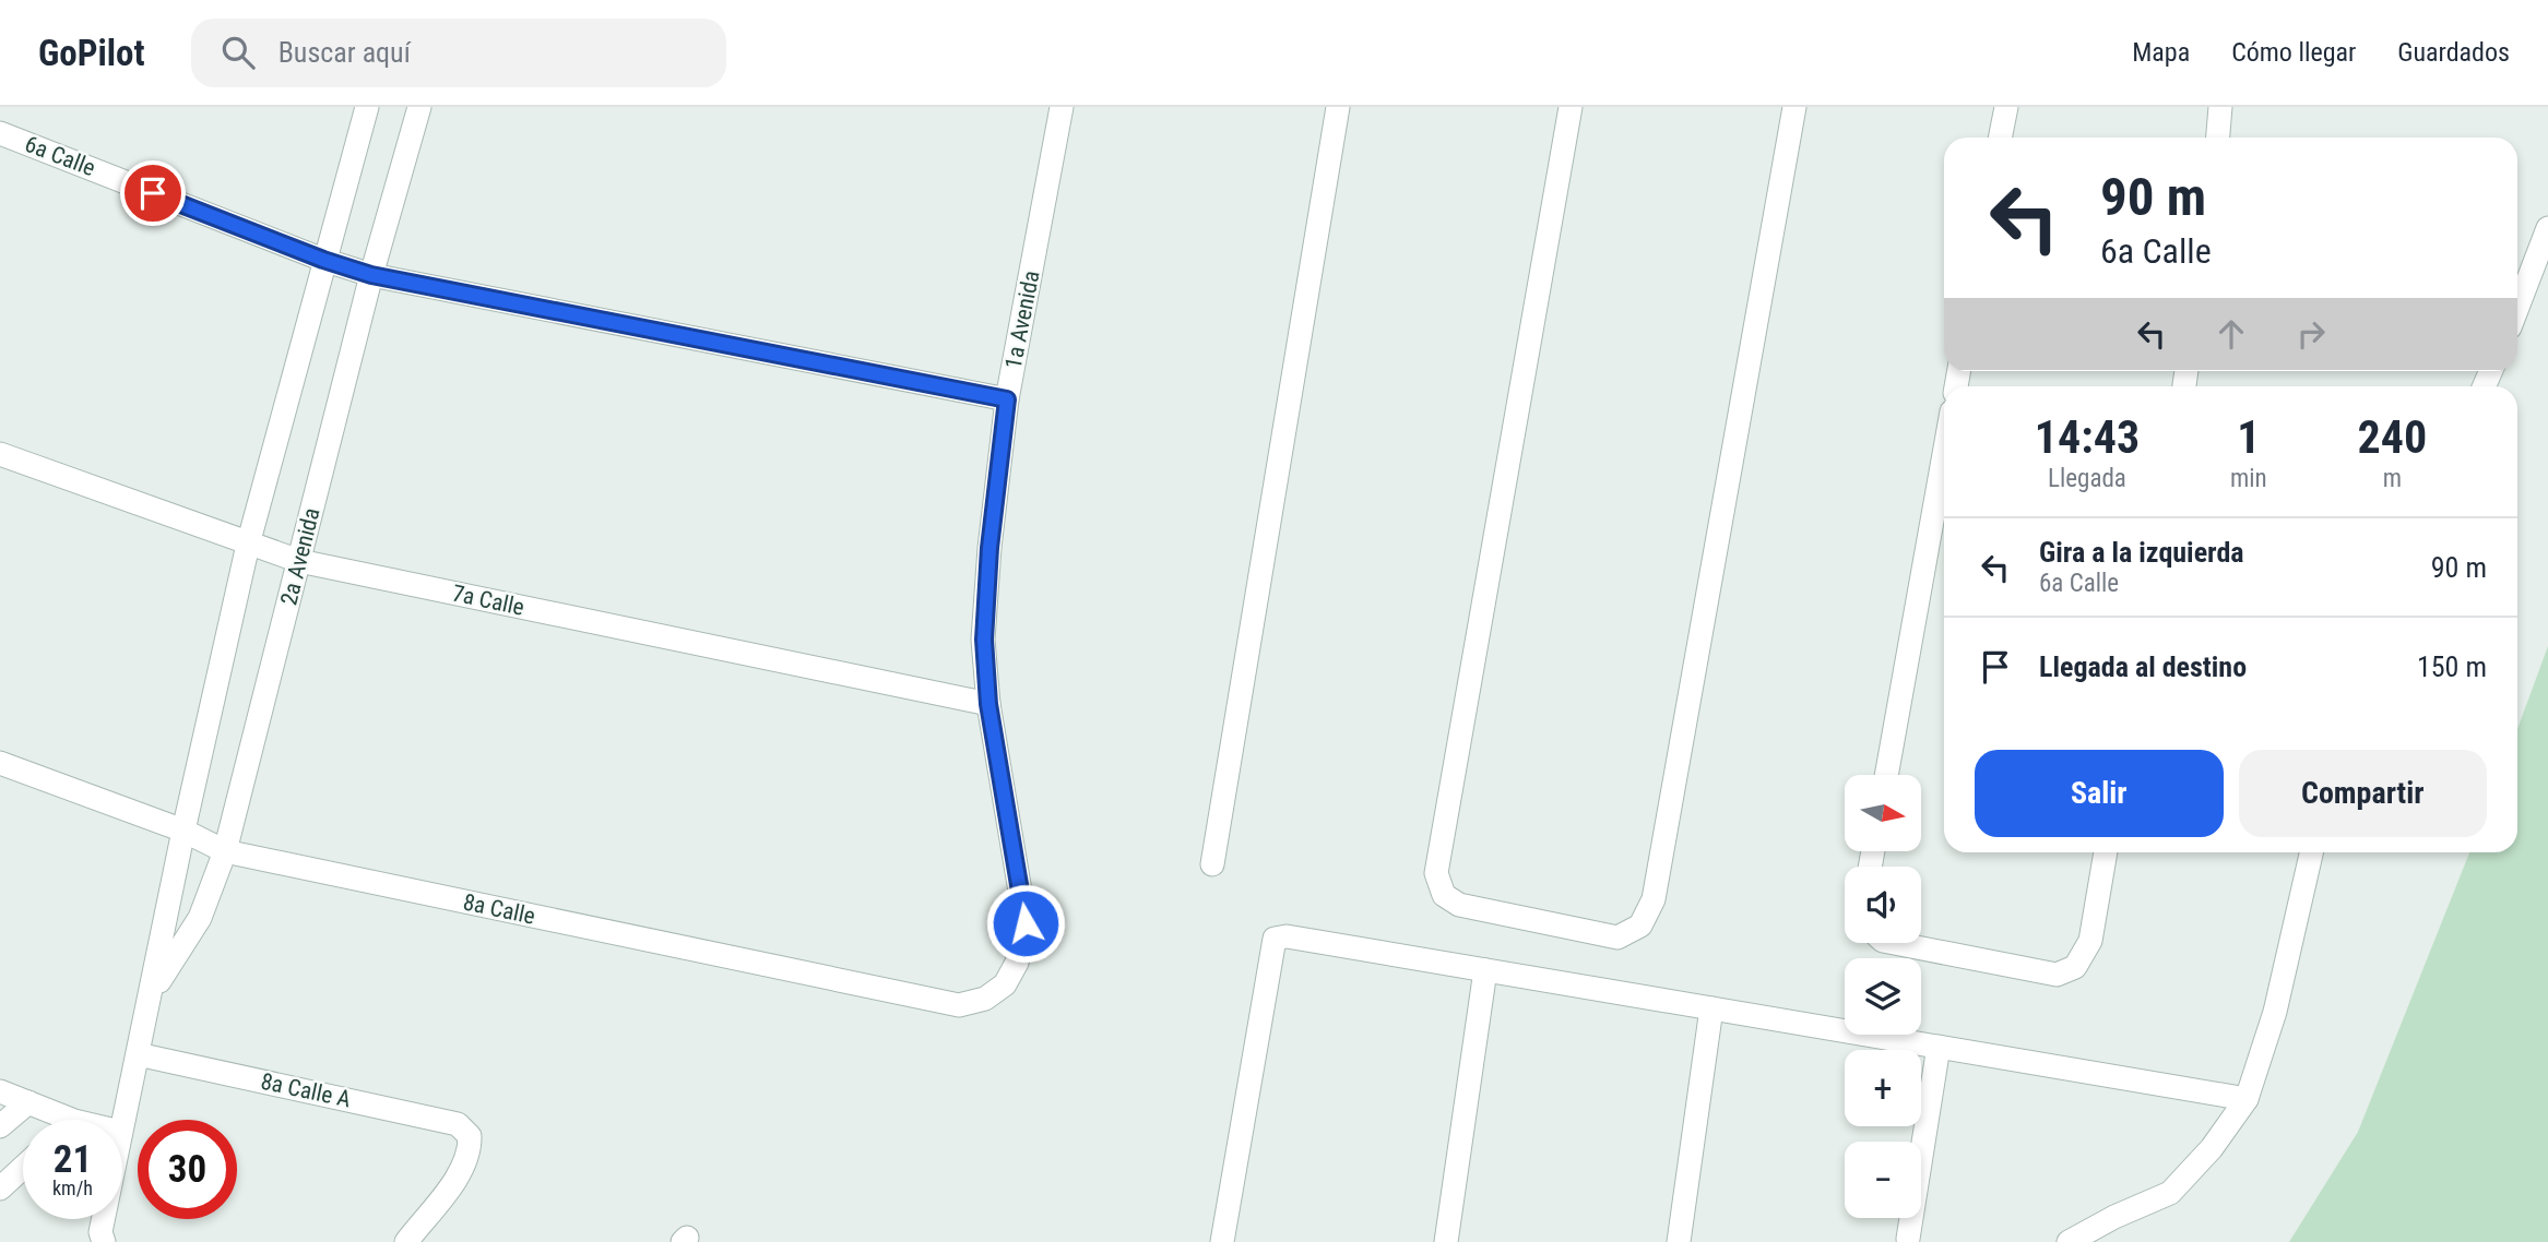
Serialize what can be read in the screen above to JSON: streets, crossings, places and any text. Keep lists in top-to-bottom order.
{
  "streets": {
    "street": [
      "6a Calle",
      "1a Avenida",
      "2a Avenida",
      "7a Calle",
      "8a Calle",
      "8a Calle A"
    ]
  },
  "crossings": [
    ["6a Calle", "1a Avenida"],
    ["6a Calle", "2a Avenida"],
    ["1a Avenida", "7a Calle"],
    ["1a Avenida", "8a Calle"],
    ["2a Avenida", "7a Calle"],
    ["2a Avenida", "8a Calle"],
    ["2a Avenida", "8a Calle A"]
  ],
  "north": "right",
  "page": {
    "header": "GoPilot",
    "search": "Buscar aquí",
    "nav": ["Mapa", "Cómo llegar", "Guardados"],
    "turn": ["90 m", "6a Calle"],
    "eta": [
      "14:43",
      "Llegada",
      "1",
      "min",
      "240",
      "m"
    ],
    "list": [
      {
        "name": "Gira a la izquierda",
        "note": "6a Calle",
        "value": "90 m"
      },
      {
        "name": "Llegada al destino",
        "value": "150 m"
      }
    ],
    "buttons": ["Salir", "Compartir"],
    "map_buttons": ["+", "−"],
    "speed": "21 km/h",
    "limit": "30"
  }
}
